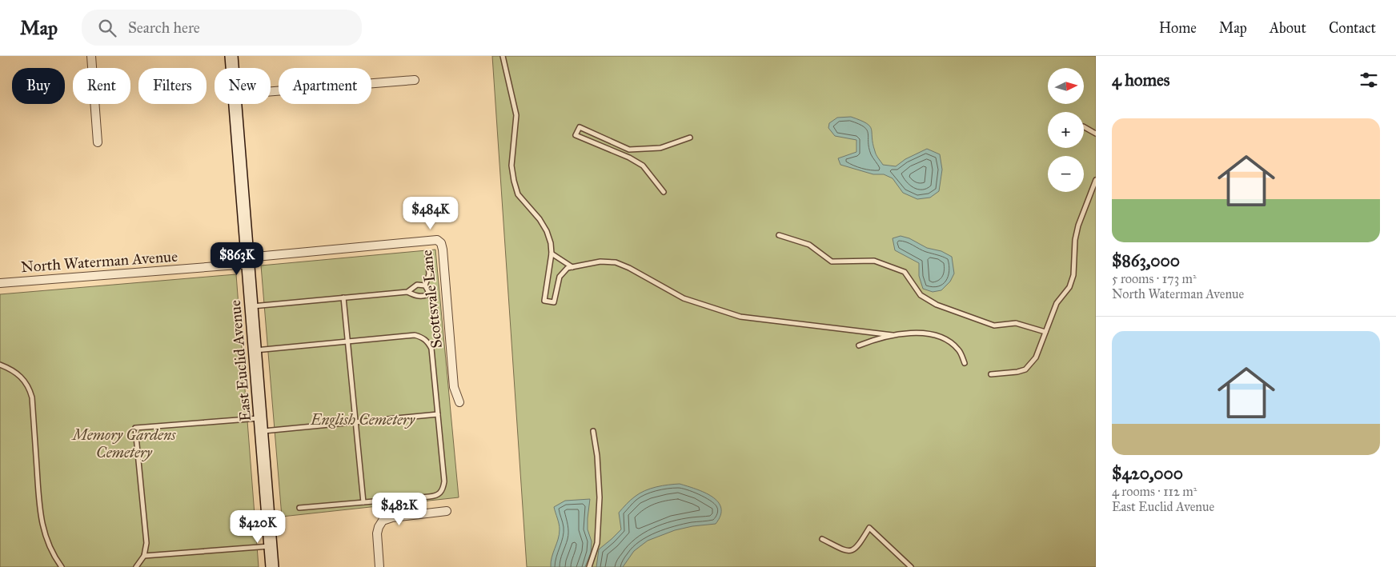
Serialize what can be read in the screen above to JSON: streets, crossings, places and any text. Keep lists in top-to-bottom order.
{
  "streets": {
    "main road": ["East Euclid Avenue"],
    "street": ["North Waterman Avenue", "Scottsvale Lane"]
  },
  "crossings": [
    ["North Waterman Avenue", "Scottsvale Lane"],
    ["North Waterman Avenue", "East Euclid Avenue"],
    ["Scottsvale Lane", "East Euclid Avenue"]
  ],
  "parks": ["English Cemetery", "Memory Gardens Cemetery"],
  "north": "right",
  "page": {
    "header": "Map",
    "search": "Search here",
    "nav": [
      "Home",
      "Map",
      "About",
      "Contact"
    ],
    "heading": "4 homes",
    "map_buttons": ["+", "−"],
    "chip": [
      "Buy",
      "Rent",
      "Filters",
      "New",
      "Apartment"
    ],
    "list": [
      {
        "name": "$863,000",
        "note": "5 rooms · 173 m² · North Waterman Avenue"
      },
      {
        "name": "$420,000",
        "note": "4 rooms · 112 m² · East Euclid Avenue"
      }
    ],
    "price": [
      "$484K",
      "$863K",
      "$482K",
      "$420K"
    ]
  }
}
